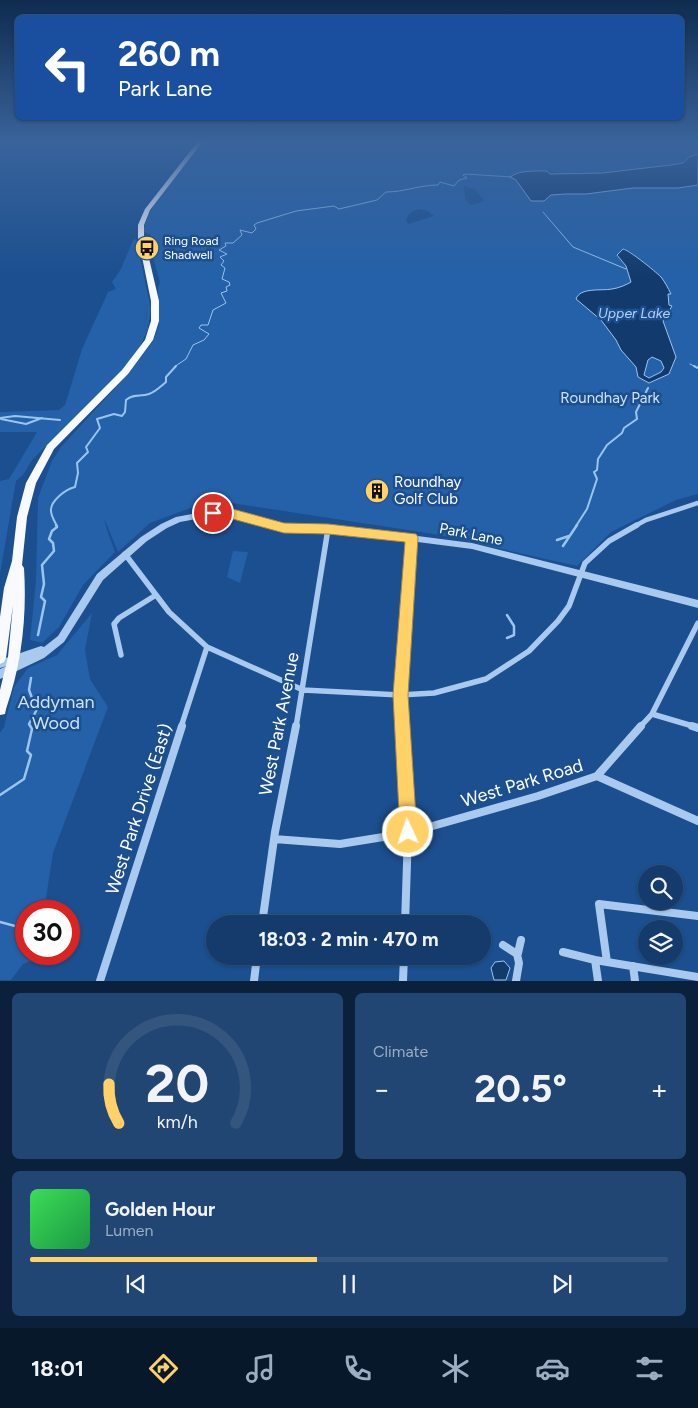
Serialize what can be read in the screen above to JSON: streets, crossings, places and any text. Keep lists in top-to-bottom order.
{
  "streets": {
    "street": [
      "Park Lane",
      "West Park Avenue",
      "West Park Road",
      "West Park Drive (East)"
    ]
  },
  "crossings": [
    ["Park Lane", "West Park Avenue"],
    ["West Park Avenue", "West Park Road"]
  ],
  "water": ["Upper Lake"],
  "parks": ["Roundhay Park", "Addyman Wood"],
  "places": {
    "bus stop": ["Ring Road Shadwell"],
    "building": ["Roundhay Golf Club"]
  },
  "page": {
    "turn": ["260 m", "Park Lane"],
    "limit": "30",
    "trip": "18:03 · 2 min · 470 m",
    "tile": "Climate",
    "heat": ["−", "20.5°", "+"],
    "song": ["Golden Hour", "Lumen"],
    "tabs": "18:01",
    "gauge": ["20", "km/h"]
  }
}
